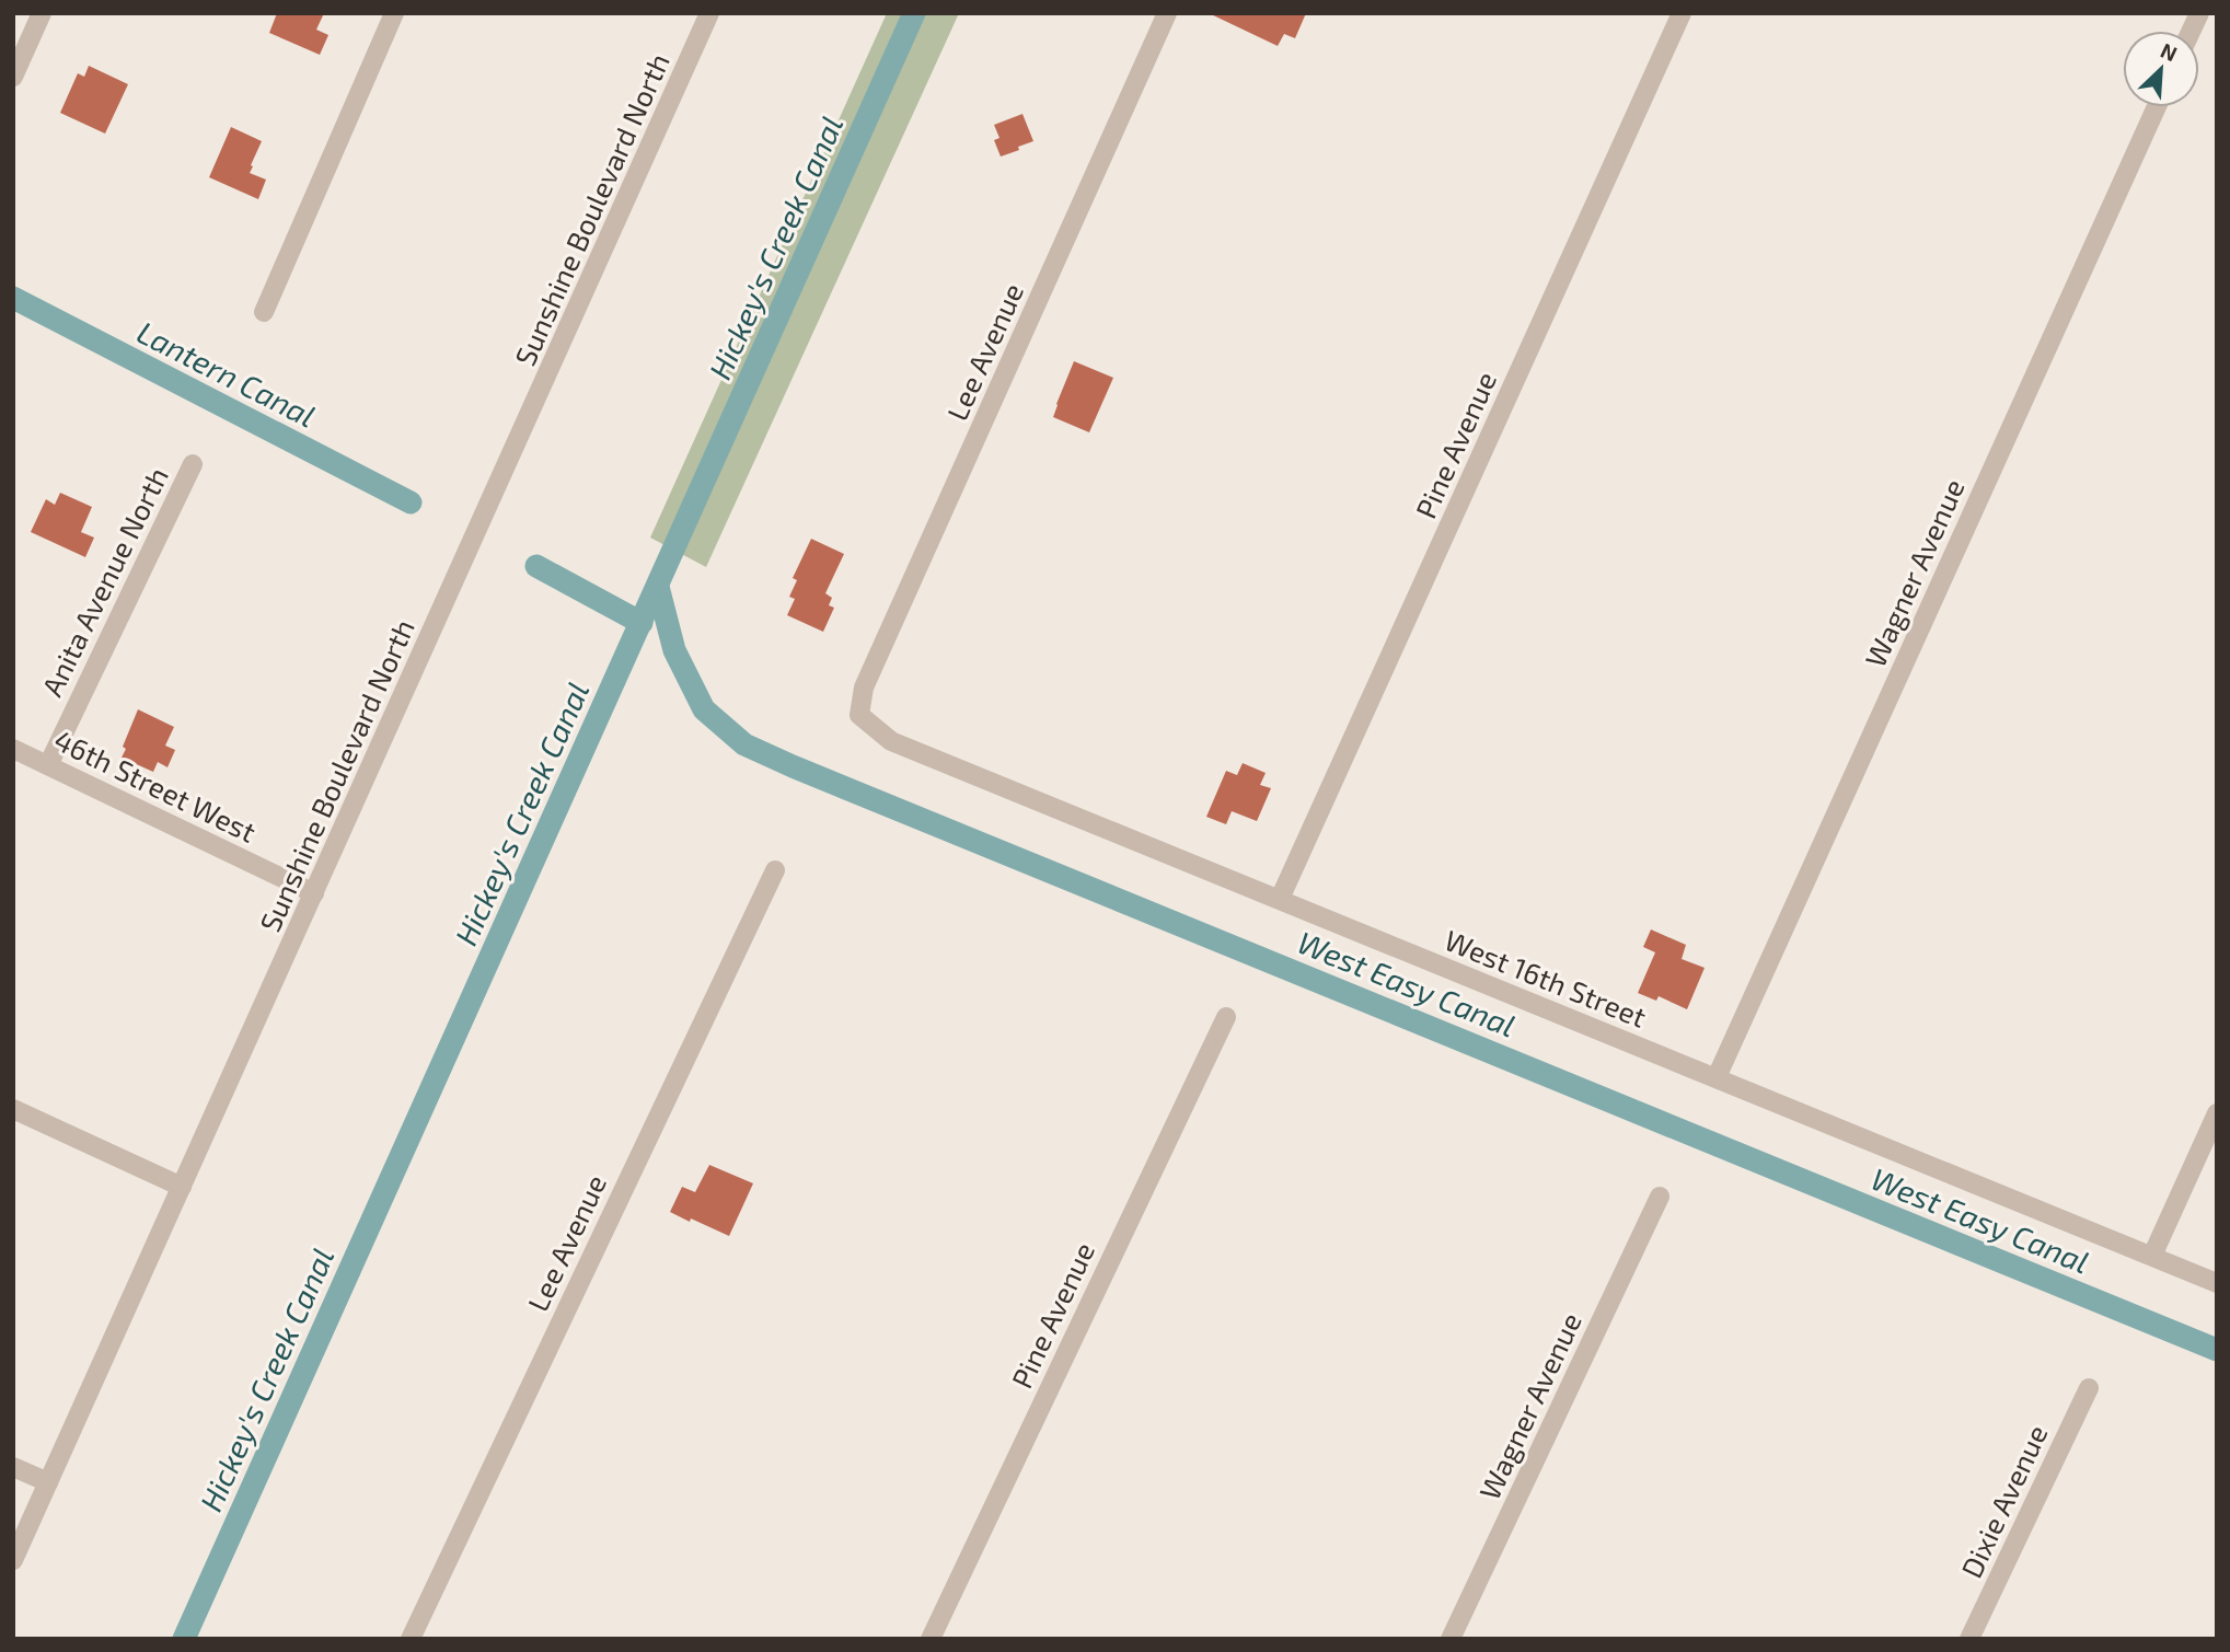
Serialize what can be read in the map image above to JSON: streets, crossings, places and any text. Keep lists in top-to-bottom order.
{
  "streets": {
    "street": [
      "Sunshine Boulevard North",
      "Lee Avenue",
      "Pine Avenue",
      "Wagner Avenue",
      "Anita Avenue North",
      "46th Street West",
      "West 16th Street",
      "Dixie Avenue"
    ]
  },
  "crossings": [
    ["Sunshine Boulevard North", "46th Street West"],
    ["Lee Avenue", "West 16th Street"],
    ["Pine Avenue", "West 16th Street"],
    ["Wagner Avenue", "West 16th Street"],
    ["Anita Avenue North", "46th Street West"]
  ],
  "water": ["Hickey's Creek Canal", "Lantern Canal", "West Easy Canal"],
  "north": "top right"
}
